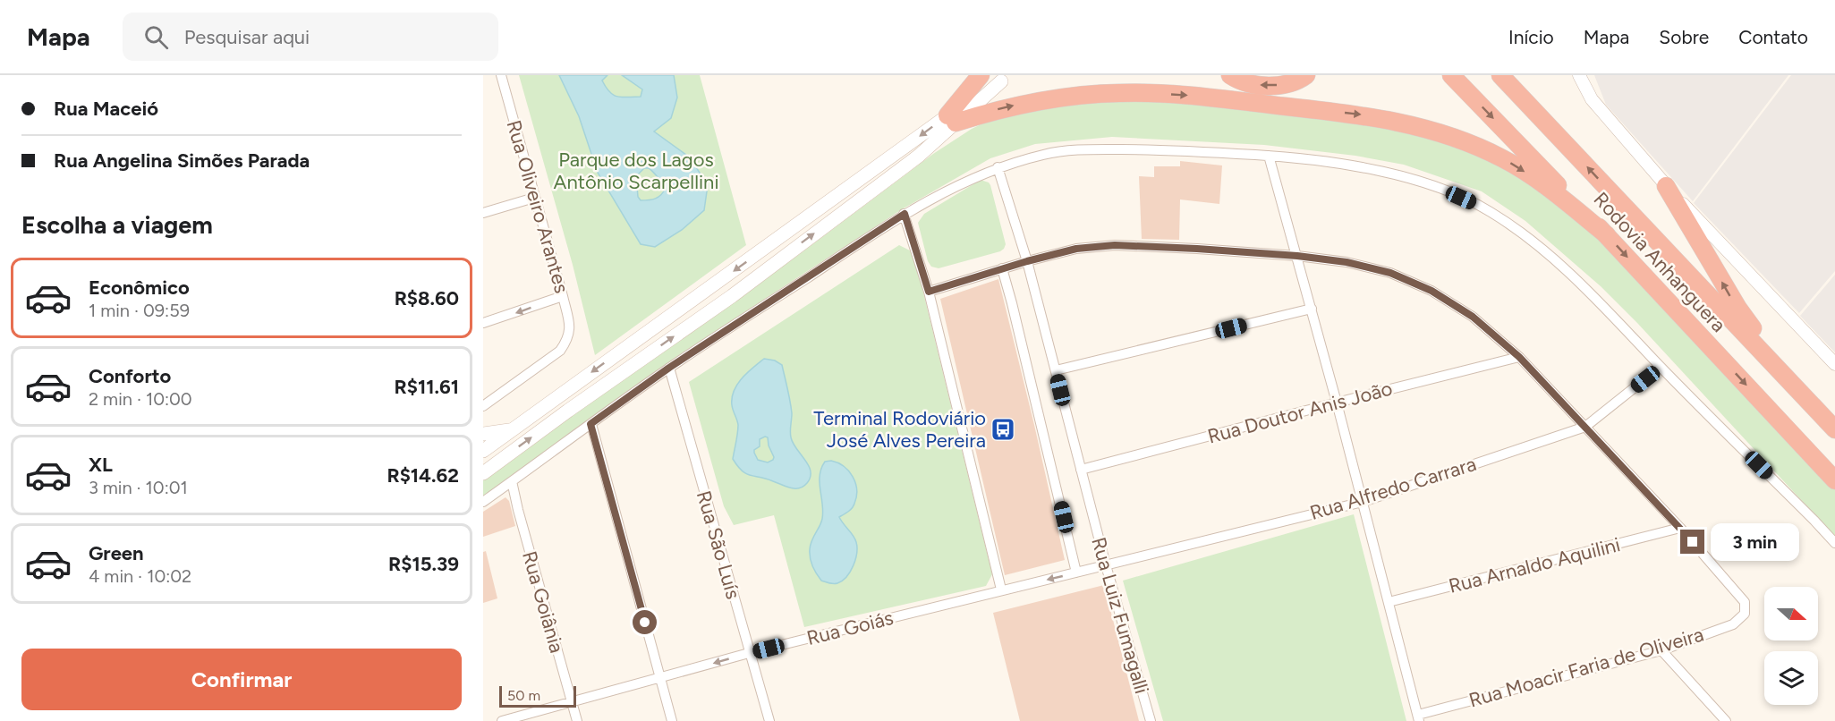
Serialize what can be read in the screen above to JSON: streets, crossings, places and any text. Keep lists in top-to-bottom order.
{
  "streets": {
    "highway": ["Rodovia Anhanguera"],
    "street": [
      "Rua Oliveiro Arantes",
      "Rua Doutor Anis João",
      "Rua Alfredo Carrara",
      "Rua São Luís",
      "Rua Arnaldo Aquilini",
      "Rua Goiânia",
      "Rua Luiz Fumagalli",
      "Rua Goiás",
      "Rua Moacir Faria de Oliveira"
    ]
  },
  "crossings": [
    ["Rua Doutor Anis João", "Rua Luiz Fumagalli"],
    ["Rua Alfredo Carrara", "Rua Luiz Fumagalli"],
    ["Rua Alfredo Carrara", "Rua Goiás"],
    ["Rua São Luís", "Rua Goiás"],
    ["Rua Arnaldo Aquilini", "Rua Moacir Faria de Oliveira"],
    ["Rua Goiânia", "Rua Goiás"],
    ["Rua Luiz Fumagalli", "Rua Goiás"]
  ],
  "parks": ["Parque dos Lagos Antônio Scarpellini"],
  "places": {
    "bus stop": ["Terminal Rodoviário José Alves Pereira"]
  },
  "scale_bar": "50 m",
  "north": "right",
  "page": {
    "header": "Mapa",
    "search": "Pesquisar aqui",
    "nav": [
      "Início",
      "Mapa",
      "Sobre",
      "Contato"
    ],
    "banner": ["Rua Maceió", "Rua Angelina Simões Parada"],
    "heading": "Escolha a viagem",
    "list": [
      {
        "name": "Econômico",
        "note": "1 min · 09:59",
        "value": "R$8.60"
      },
      {
        "name": "Conforto",
        "note": "2 min · 10:00",
        "value": "R$11.61"
      },
      {
        "name": "XL",
        "note": "3 min · 10:01",
        "value": "R$14.62"
      },
      {
        "name": "Green",
        "note": "4 min · 10:02",
        "value": "R$15.39"
      }
    ],
    "bubble": "3 min",
    "buttons": "Confirmar",
    "scale": "50 m"
  }
}
